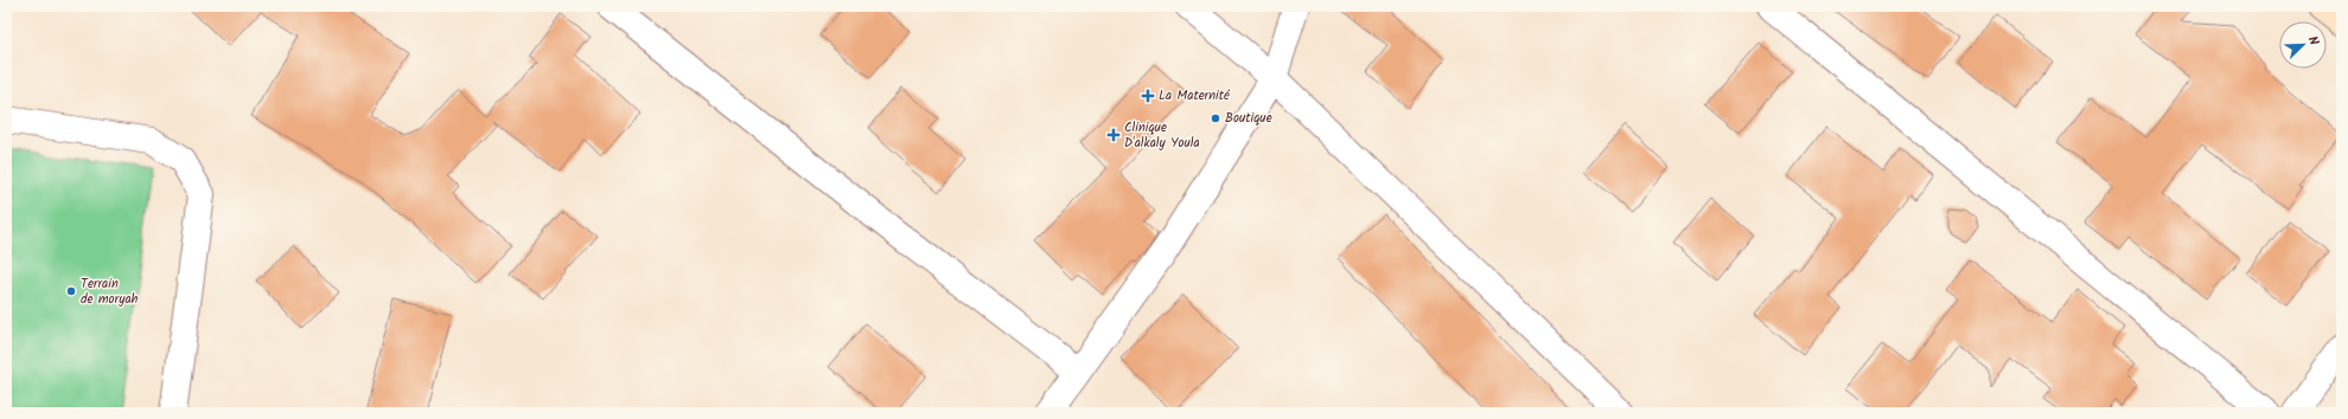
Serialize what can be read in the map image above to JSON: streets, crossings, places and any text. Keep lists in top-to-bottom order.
{
  "places": {
    "health": ["La Maternité", "Clinique D'alkaly Youla"],
    "other": ["Boutique", "Terrain de moryah"]
  },
  "north": "top right"
}
